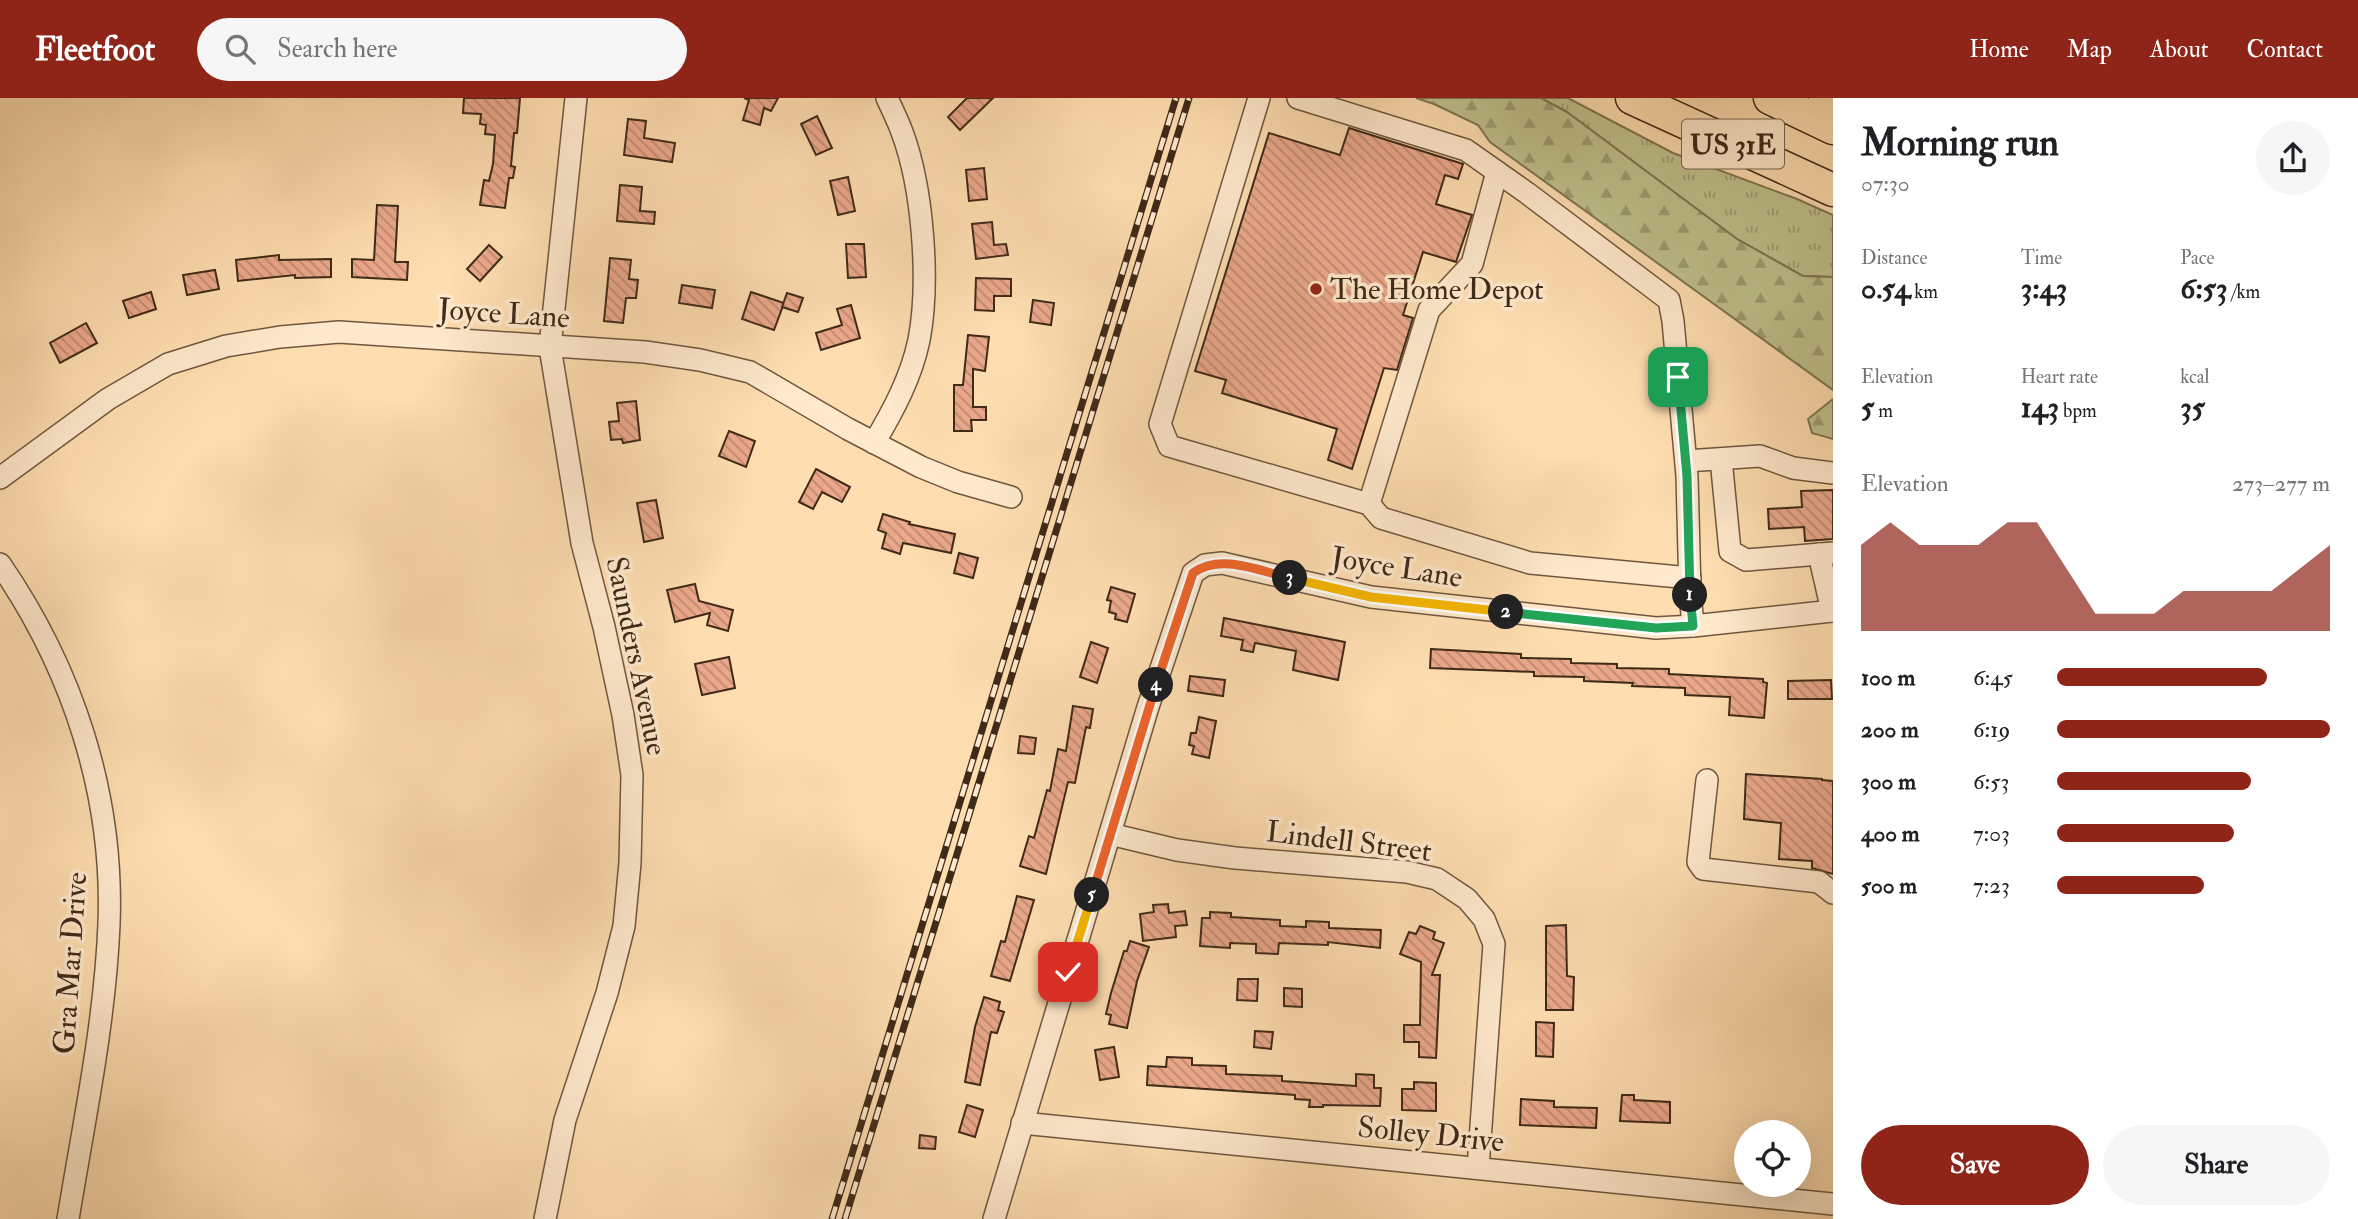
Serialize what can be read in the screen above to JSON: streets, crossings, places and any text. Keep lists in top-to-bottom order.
{
  "streets": {
    "highway": ["US 31E"],
    "street": [
      "Joyce Lane",
      "Saunders Avenue",
      "Lindell Street",
      "Gra Mar Drive",
      "Solley Drive"
    ]
  },
  "crossings": [
    ["Joyce Lane", "Saunders Avenue"],
    ["Joyce Lane", "Lindell Street"],
    ["Lindell Street", "Solley Drive"]
  ],
  "places": ["The Home Depot"],
  "page": {
    "header": "Fleetfoot",
    "search": "Search here",
    "nav": [
      "Home",
      "Map",
      "About",
      "Contact"
    ],
    "heading": ["Morning run", "07:30"],
    "stats": [
      ["Distance", "0.54 km"],
      ["Time", "3:43"],
      ["Pace", "6:53 /km"],
      ["Elevation", "5 m"],
      ["Heart rate", "143 bpm"],
      ["kcal", "35"]
    ],
    "chart": ["Elevation", "273–277 m"],
    "pins": [
      "3",
      "1",
      "2",
      "4",
      "5"
    ],
    "list": [
      {
        "name": "100 m",
        "note": "6:45"
      },
      {
        "name": "200 m",
        "note": "6:19"
      },
      {
        "name": "300 m",
        "note": "6:53"
      },
      {
        "name": "400 m",
        "note": "7:03"
      },
      {
        "name": "500 m",
        "note": "7:23"
      }
    ],
    "buttons": ["Save", "Share"]
  }
}
